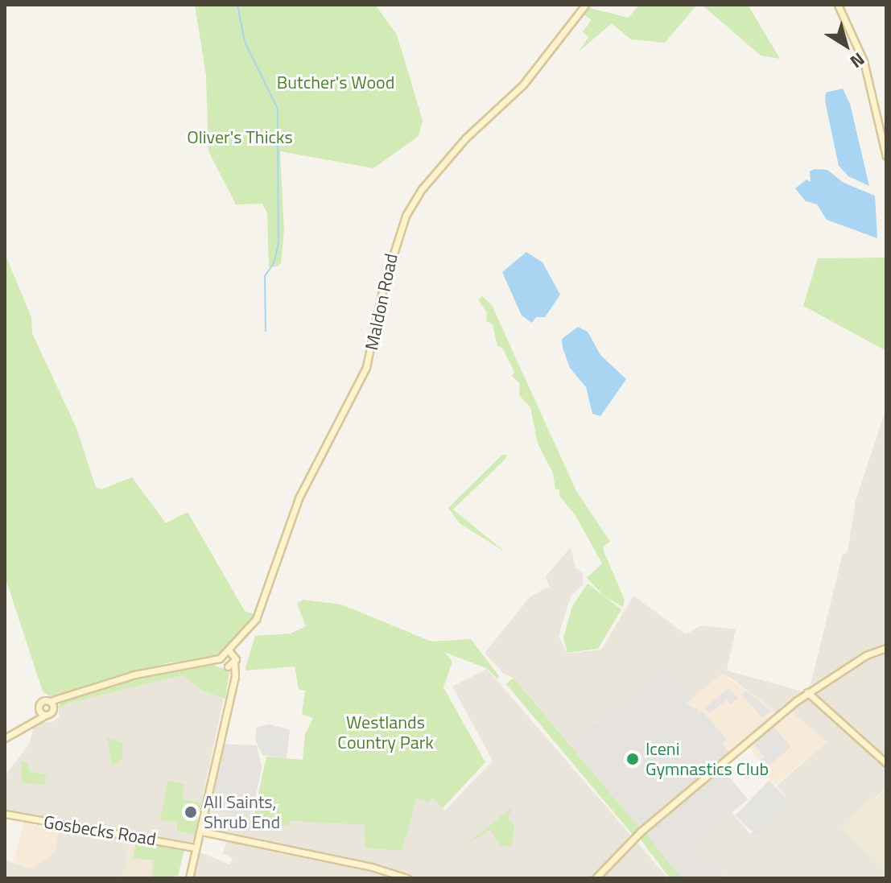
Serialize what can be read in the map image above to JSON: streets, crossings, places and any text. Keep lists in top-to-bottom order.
{
  "streets": {
    "street": ["Maldon Road", "Gosbecks Road"]
  },
  "parks": ["Butcher's Wood", "Oliver's Thicks", "Westlands Country Park"],
  "places": ["Iceni Gymnastics Club", "All Saints, Shrub End"],
  "north": "bottom right"
}
